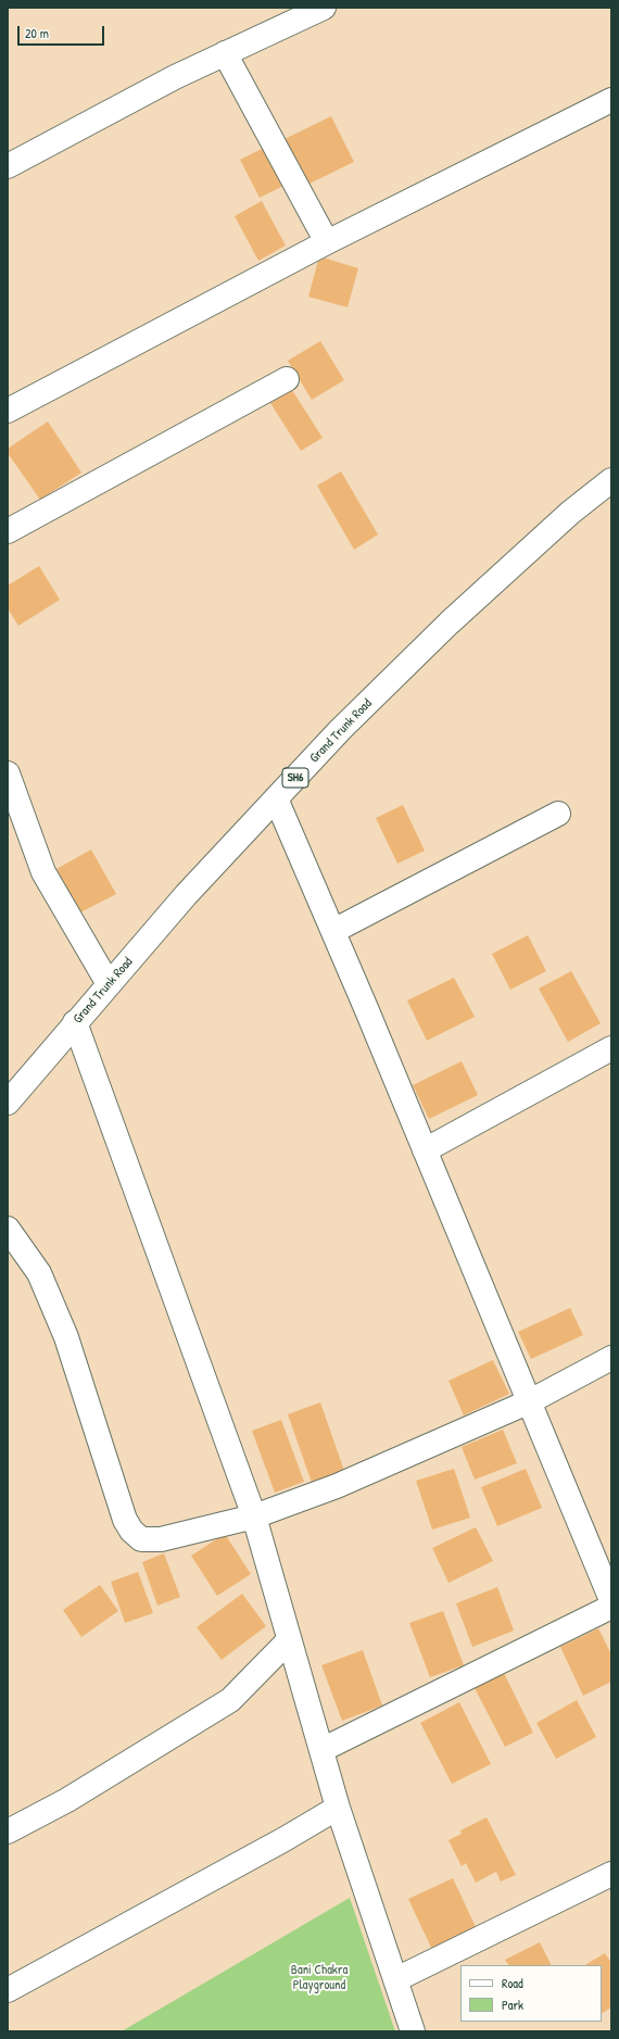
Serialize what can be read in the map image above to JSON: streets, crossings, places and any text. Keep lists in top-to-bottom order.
{
  "streets": {
    "street": ["Grand Trunk Road", "SH6"]
  },
  "parks": ["Bani Chakra Playground"],
  "legend": ["Road", "Park"],
  "scale_bar": "20 m"
}
